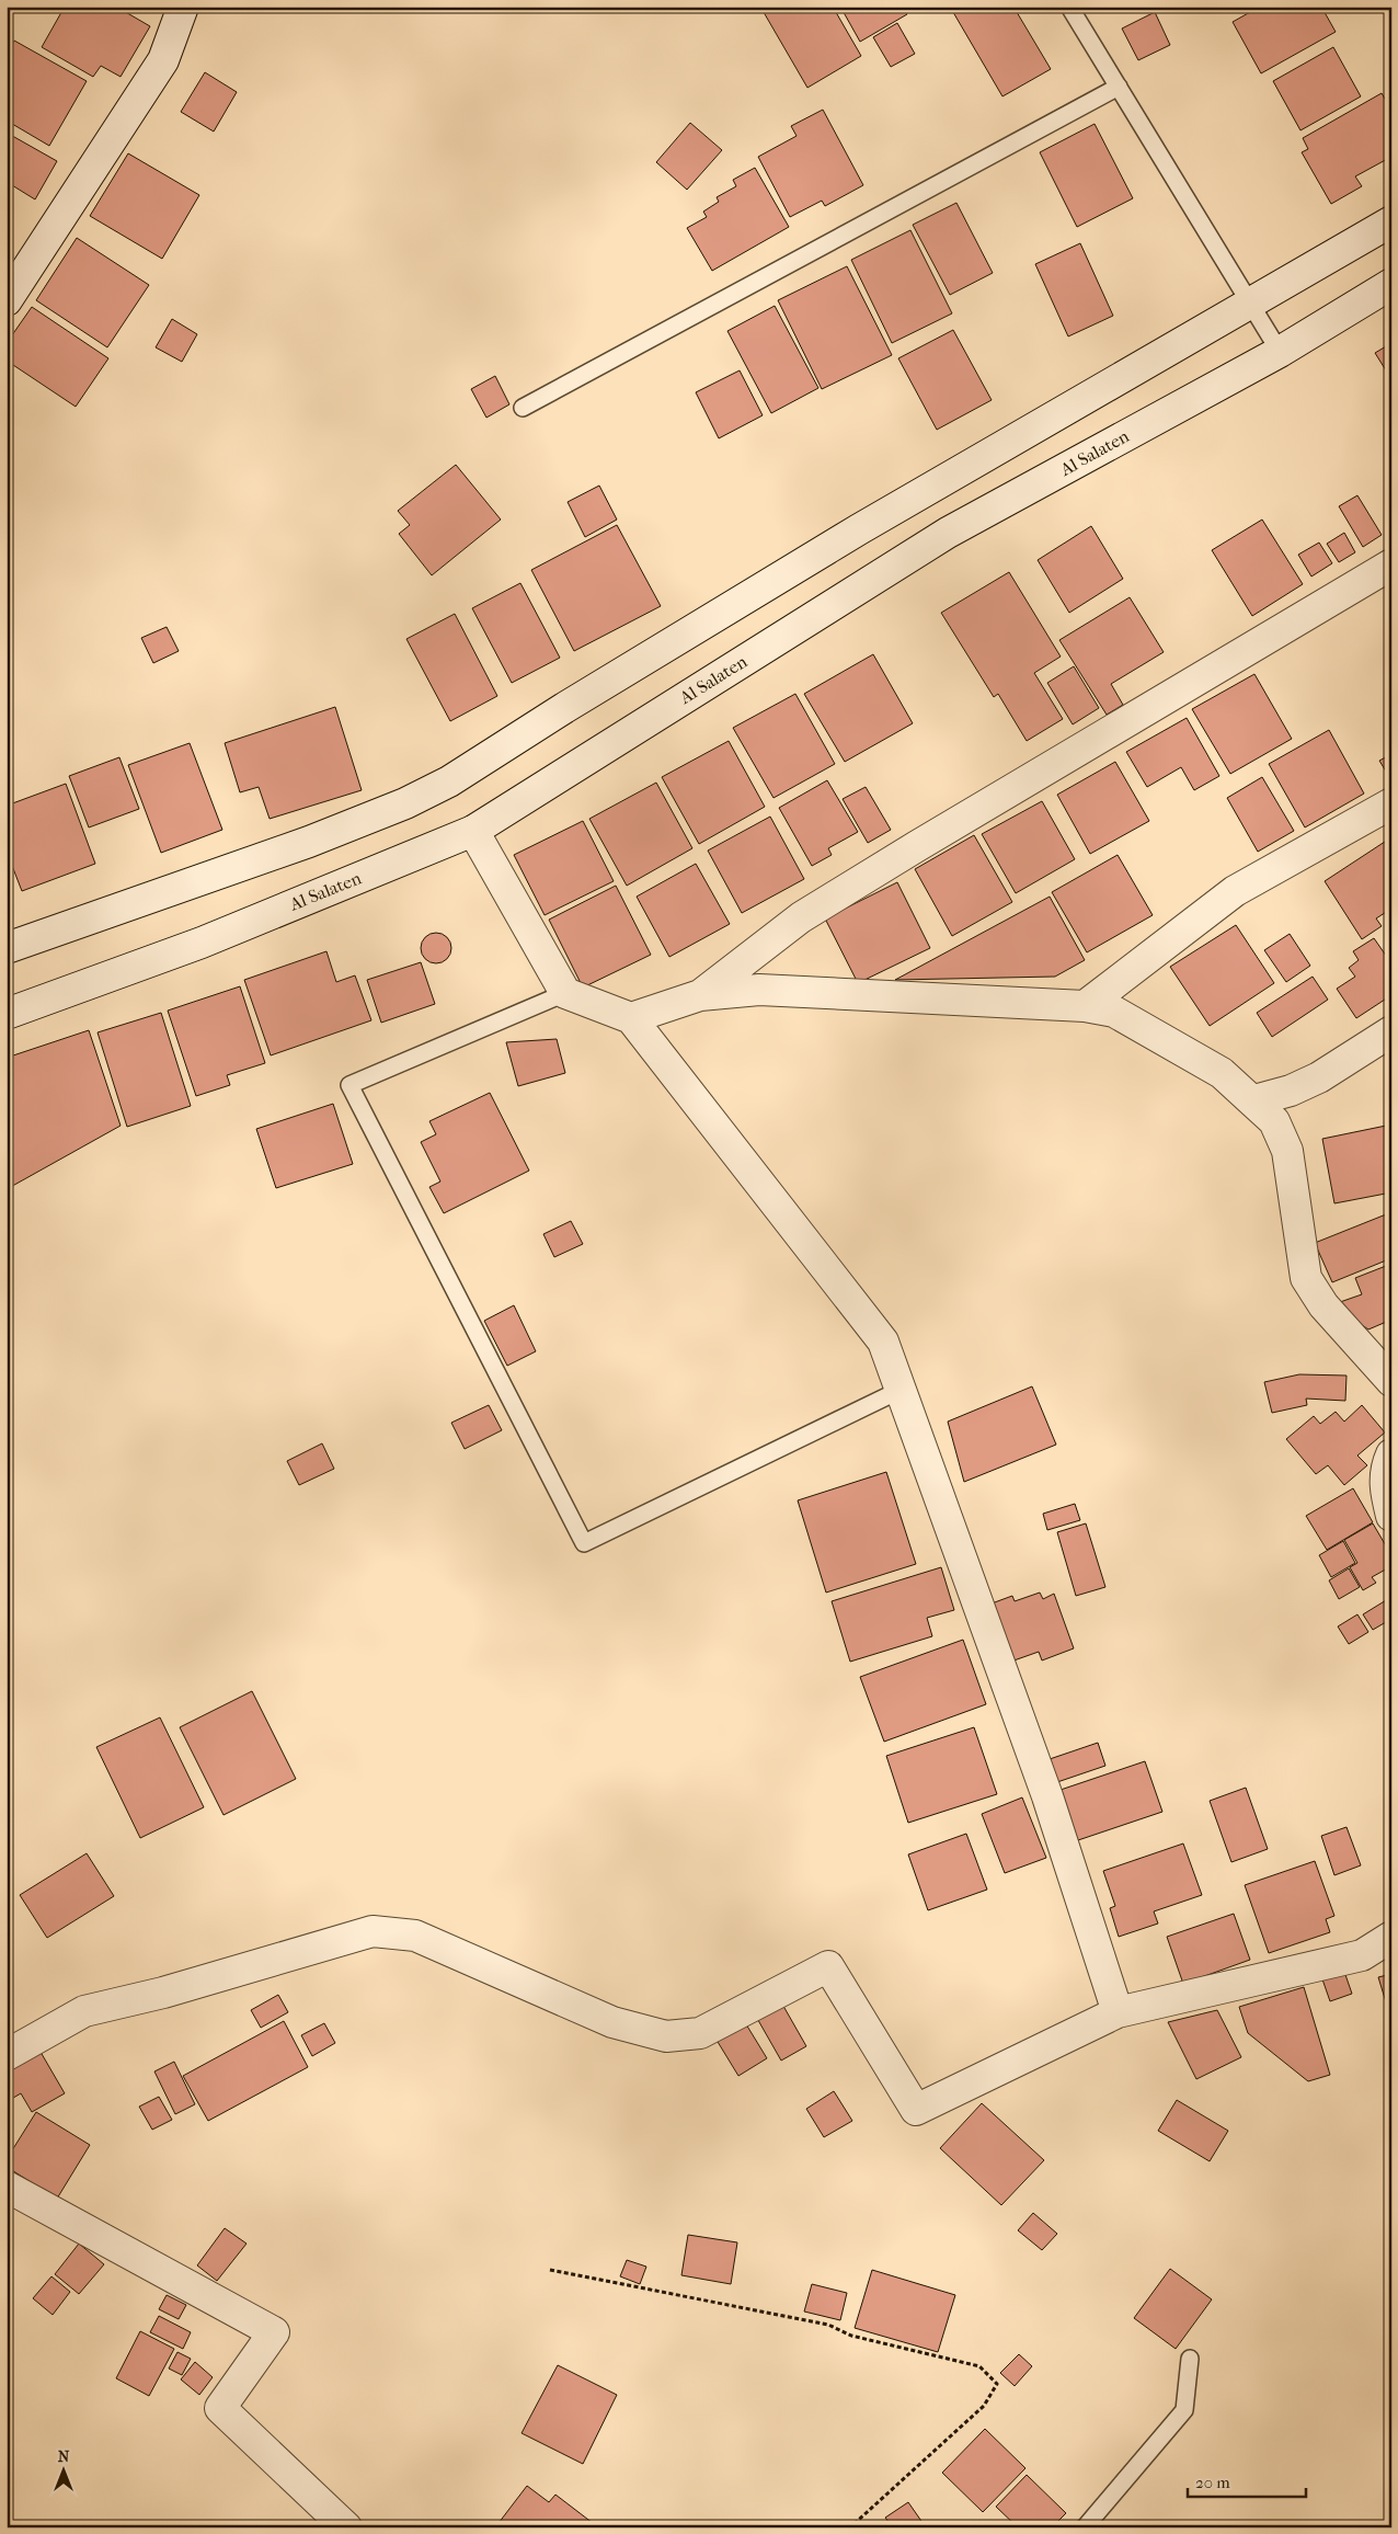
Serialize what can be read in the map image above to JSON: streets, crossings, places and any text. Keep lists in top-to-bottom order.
{
  "streets": {
    "street": ["Al Salaten"]
  },
  "scale_bar": "20 m",
  "north": "top"
}
